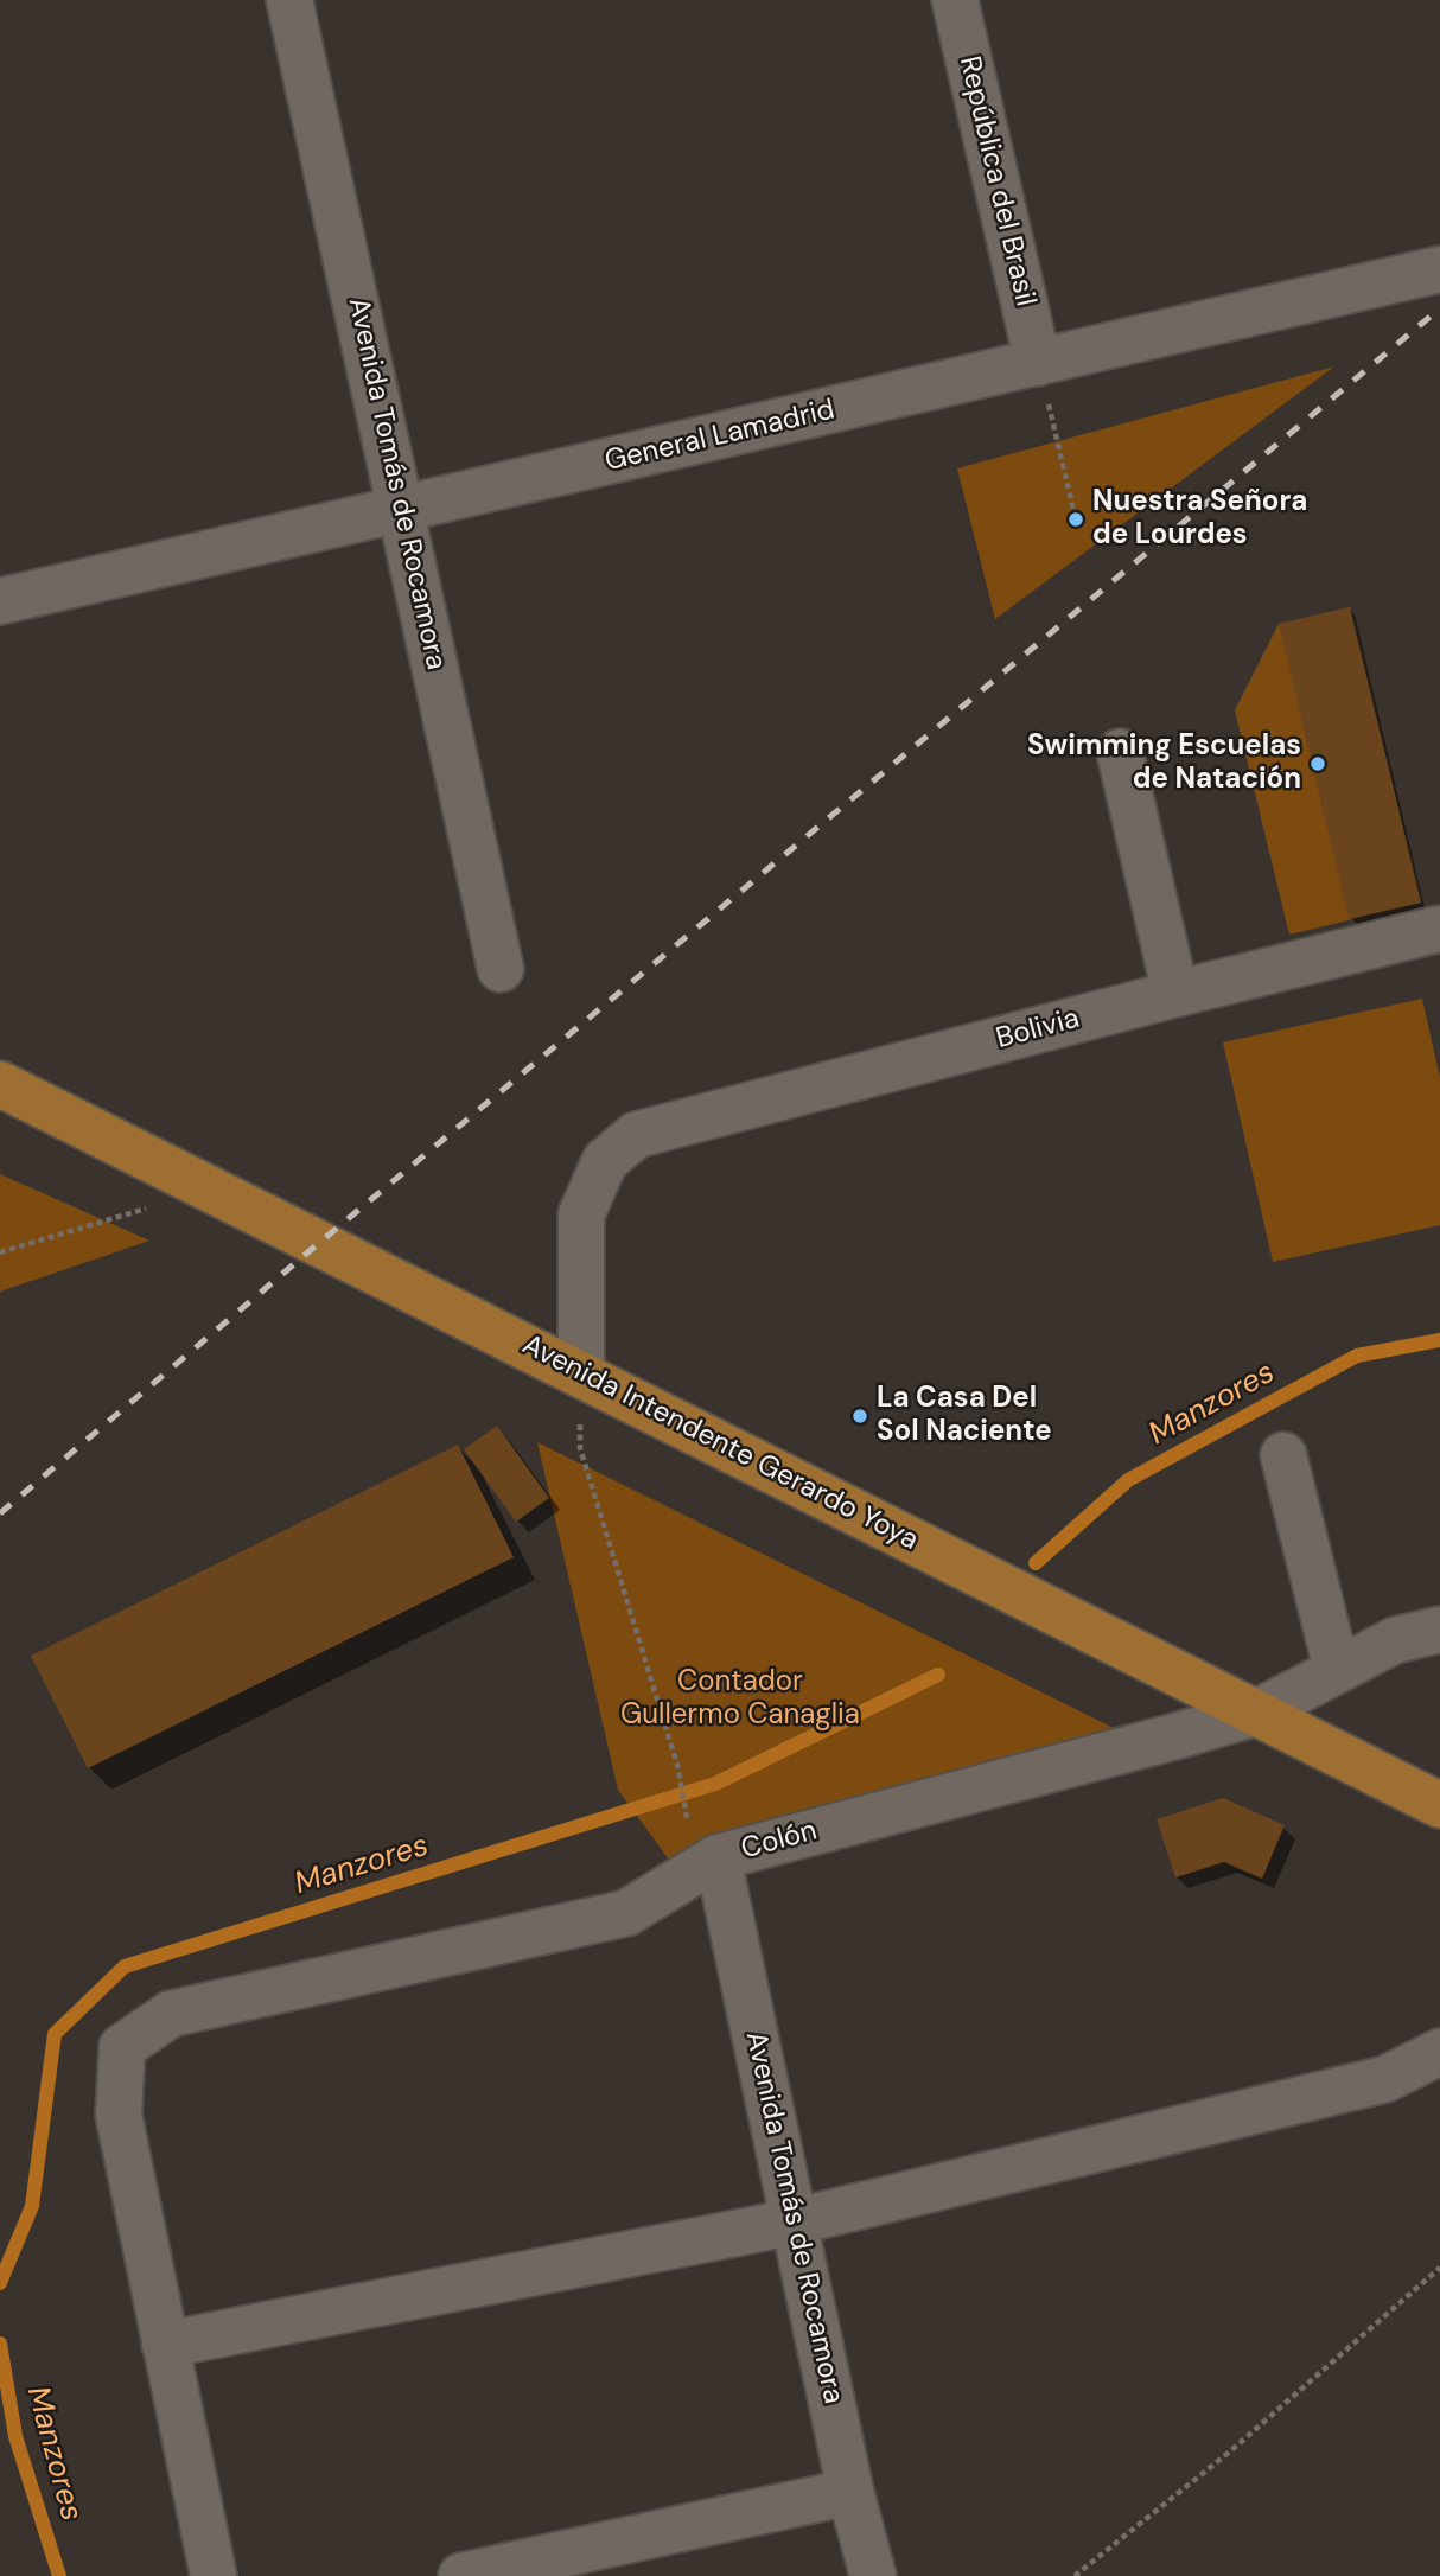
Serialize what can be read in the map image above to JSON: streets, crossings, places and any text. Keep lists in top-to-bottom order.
{
  "streets": {
    "main road": ["Avenida Intendente Gerardo Yoya"],
    "street": [
      "República del Brasil",
      "General Lamadrid",
      "Avenida Tomás de Rocamora",
      "Bolivia",
      "Colón"
    ]
  },
  "crossings": [
    ["República del Brasil", "General Lamadrid"],
    ["General Lamadrid", "Avenida Tomás de Rocamora"],
    ["Avenida Tomás de Rocamora", "Colón"],
    ["Bolivia", "Avenida Intendente Gerardo Yoya"],
    ["Avenida Intendente Gerardo Yoya", "Colón"]
  ],
  "water": ["Manzores"],
  "parks": ["Contador Gullermo Canaglia"],
  "places": ["Nuestra Señora de Lourdes", "Swimming Escuelas de Natación", "La Casa Del Sol Naciente"]
}
